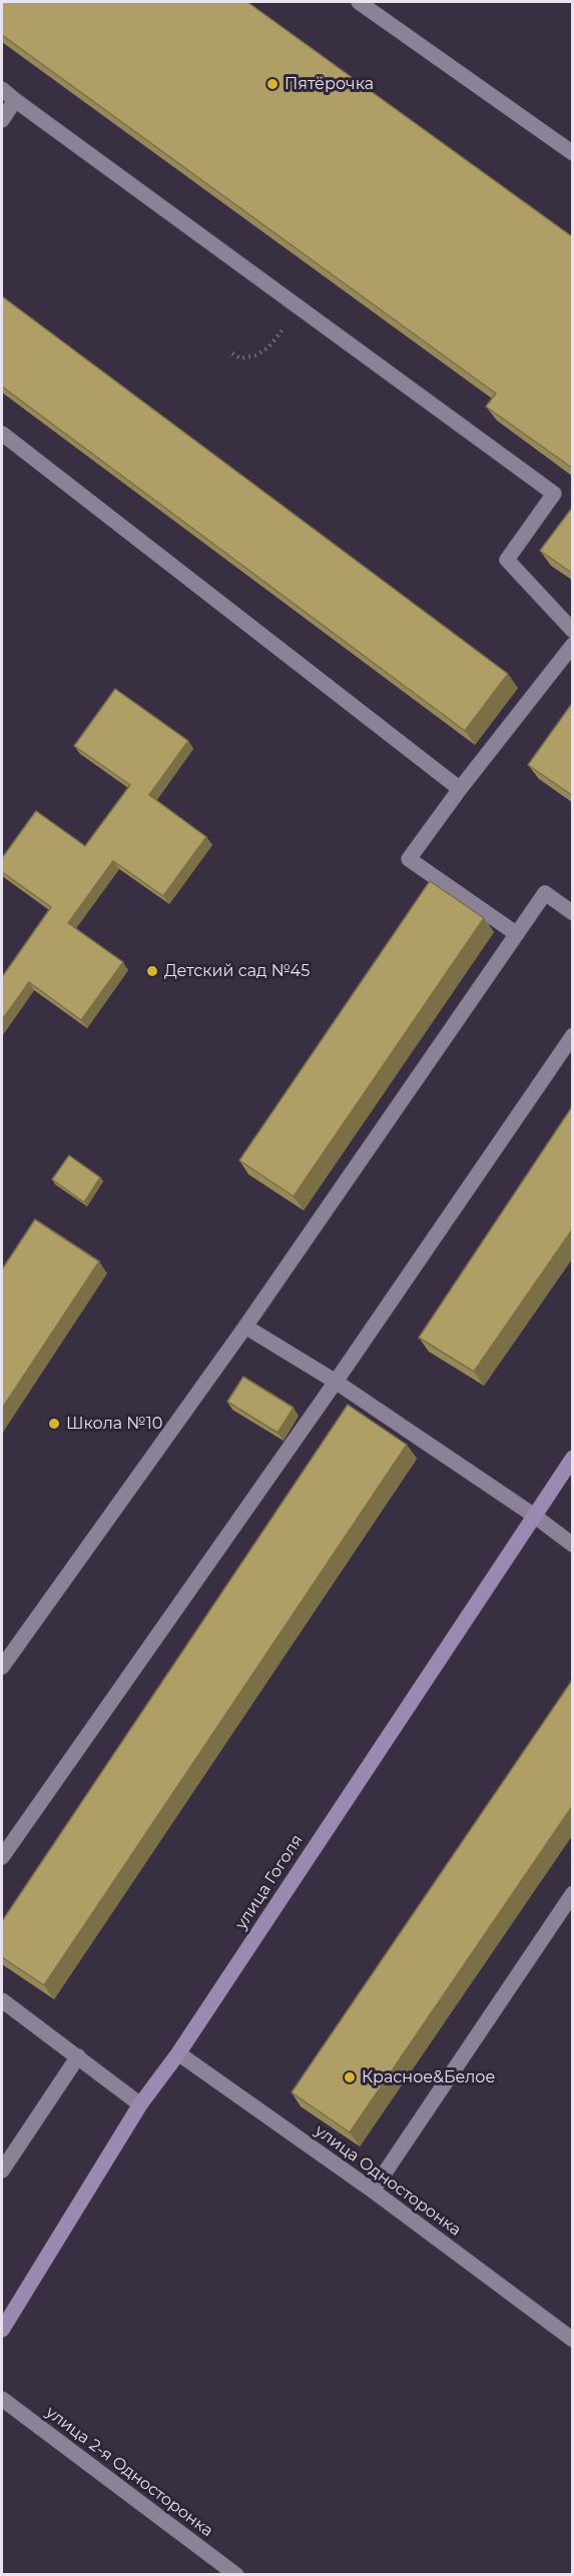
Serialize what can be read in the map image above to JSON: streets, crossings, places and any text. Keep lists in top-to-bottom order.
{
  "streets": {
    "main road": ["улица Гоголя"],
    "street": ["улица Односторонка", "улица 2-я Односторонка"]
  },
  "crossings": [
    ["улица Гоголя", "улица Односторонка"]
  ],
  "places": [
    "Пятёрочка",
    "Детский сад №45",
    "Школа №10",
    "Красное&Белое"
  ]
}
